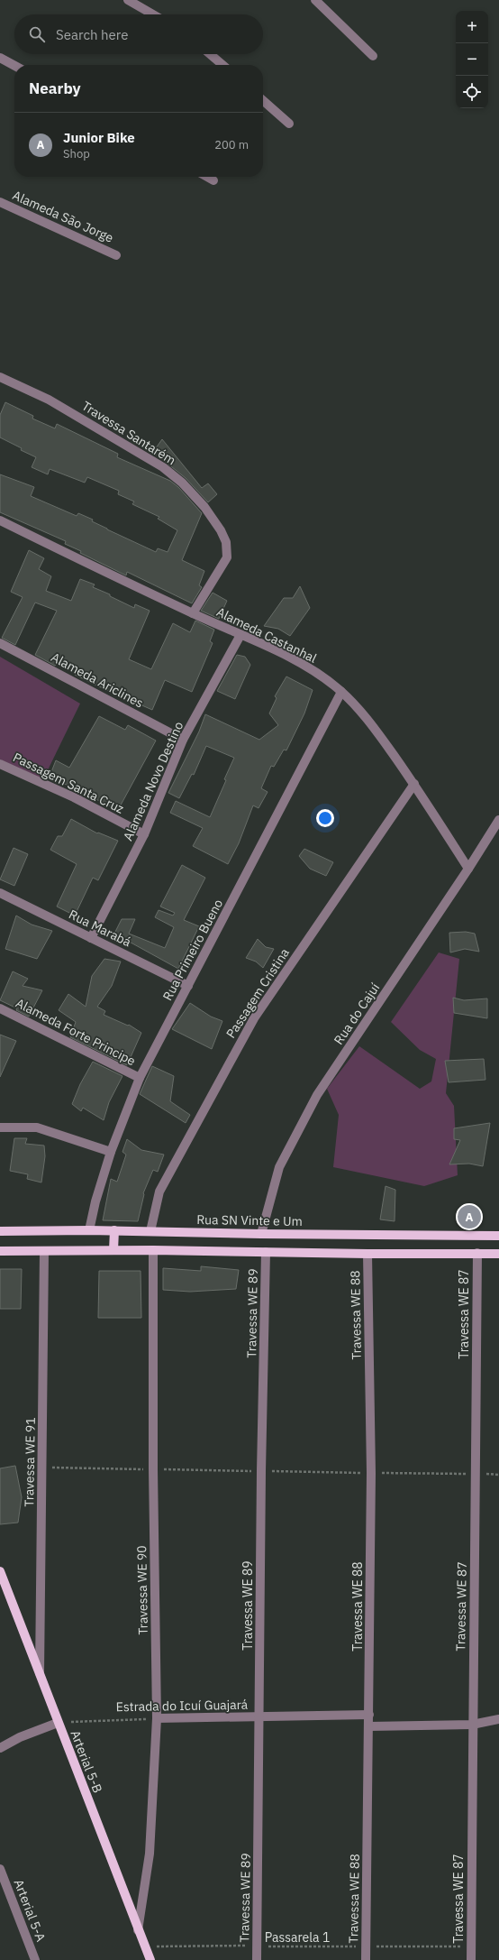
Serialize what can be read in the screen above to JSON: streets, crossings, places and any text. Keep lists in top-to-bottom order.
{
  "streets": {
    "main road": ["Rua SN Vinte e Um", "Arterial 5-B"],
    "street": [
      "Alameda São Jorge",
      "Travessa Santarém",
      "Alameda Castanhal",
      "Alameda Ariclines",
      "Alameda Novo Destino",
      "Passagem Santa Cruz",
      "Rua Marabá",
      "Rua Primeiro Bueno",
      "Passagem Cristina",
      "Rua do Cajuí",
      "Alameda Forte Principe",
      "Travessa WE 89",
      "Travessa WE 87",
      "Travessa WE 88",
      "Travessa WE 91",
      "Travessa WE 90",
      "Estrada do Icuí Guajará",
      "Arterial 5-A"
    ],
    "path": ["Passarela 1"]
  },
  "crossings": [
    ["Travessa Santarém", "Alameda Castanhal"],
    ["Alameda Castanhal", "Alameda Novo Destino"],
    ["Alameda Castanhal", "Rua Primeiro Bueno"],
    ["Alameda Castanhal", "Passagem Cristina"],
    ["Alameda Castanhal", "Rua do Cajuí"],
    ["Alameda Ariclines", "Alameda Novo Destino"],
    ["Alameda Novo Destino", "Passagem Santa Cruz"],
    ["Alameda Novo Destino", "Rua Marabá"],
    ["Rua Marabá", "Rua Primeiro Bueno"],
    ["Rua Primeiro Bueno", "Alameda Forte Principe"],
    ["Rua Primeiro Bueno", "Rua SN Vinte e Um"],
    ["Passagem Cristina", "Rua SN Vinte e Um"],
    ["Rua do Cajuí", "Rua SN Vinte e Um"],
    ["Travessa WE 89", "Estrada do Icuí Guajará"],
    ["Travessa WE 89", "Passarela 1"],
    ["Travessa WE 87", "Passarela 1"],
    ["Travessa WE 88", "Estrada do Icuí Guajará"],
    ["Travessa WE 88", "Passarela 1"],
    ["Travessa WE 91", "Arterial 5-B"],
    ["Travessa WE 90", "Estrada do Icuí Guajará"],
    ["Travessa WE 90", "Arterial 5-B"],
    ["Estrada do Icuí Guajará", "Arterial 5-B"],
    ["Arterial 5-B", "Passarela 1"]
  ],
  "page": {
    "map_buttons": ["+", "−"],
    "search": "Search here",
    "heading": "Nearby",
    "list": [
      {
        "mark": "A",
        "name": "Junior Bike",
        "note": "Shop",
        "value": "200 m"
      }
    ],
    "pins": "A"
  }
}
